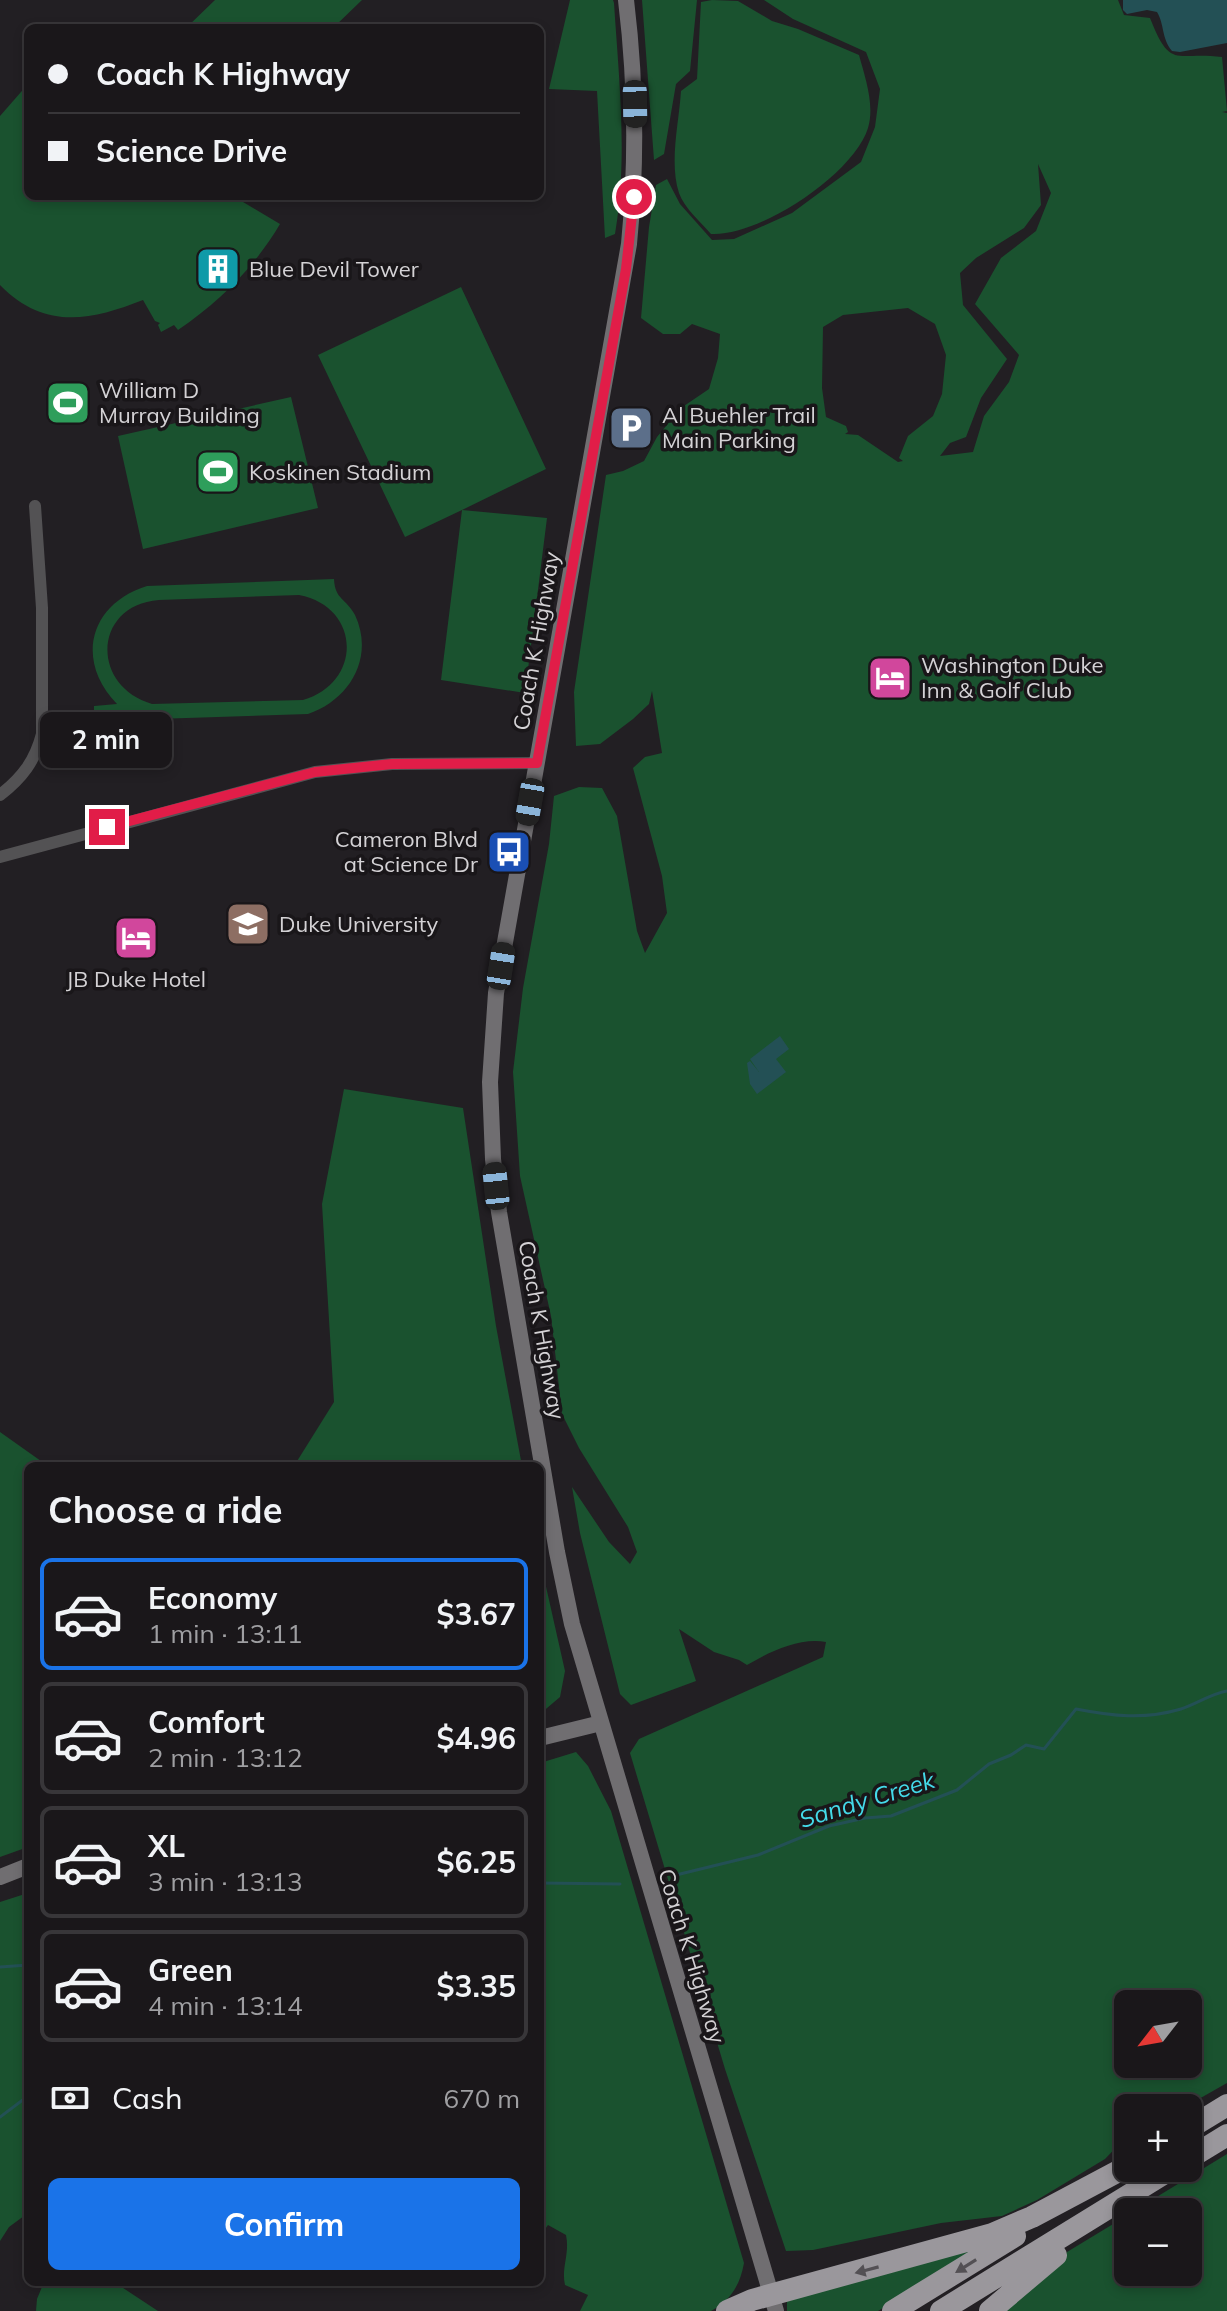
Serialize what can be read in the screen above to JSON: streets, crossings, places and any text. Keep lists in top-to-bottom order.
{
  "streets": {
    "main road": ["Coach K Highway"]
  },
  "water": ["Sandy Creek"],
  "places": {
    "building": ["Blue Devil Tower"],
    "sports": ["William D Murray Building", "Koskinen Stadium"],
    "parking": ["Al Buehler Trail Main Parking"],
    "hotel": ["Washington Duke Inn & Golf Club", "JB Duke Hotel"],
    "bus stop": ["Cameron Blvd at Science Dr"],
    "school or university": ["Duke University"]
  },
  "north": "bottom left",
  "page": {
    "banner": ["Coach K Highway", "Science Drive"],
    "bubble": "2 min",
    "heading": "Choose a ride",
    "list": [
      {
        "name": "Economy",
        "note": "1 min · 13:11",
        "value": "$3.67"
      },
      {
        "name": "Comfort",
        "note": "2 min · 13:12",
        "value": "$4.96"
      },
      {
        "name": "XL",
        "note": "3 min · 13:13",
        "value": "$6.25"
      },
      {
        "name": "Green",
        "note": "4 min · 13:14",
        "value": "$3.35"
      }
    ],
    "map_buttons": ["+", "−"],
    "pay": ["Cash", "670 m"],
    "buttons": "Confirm"
  }
}
